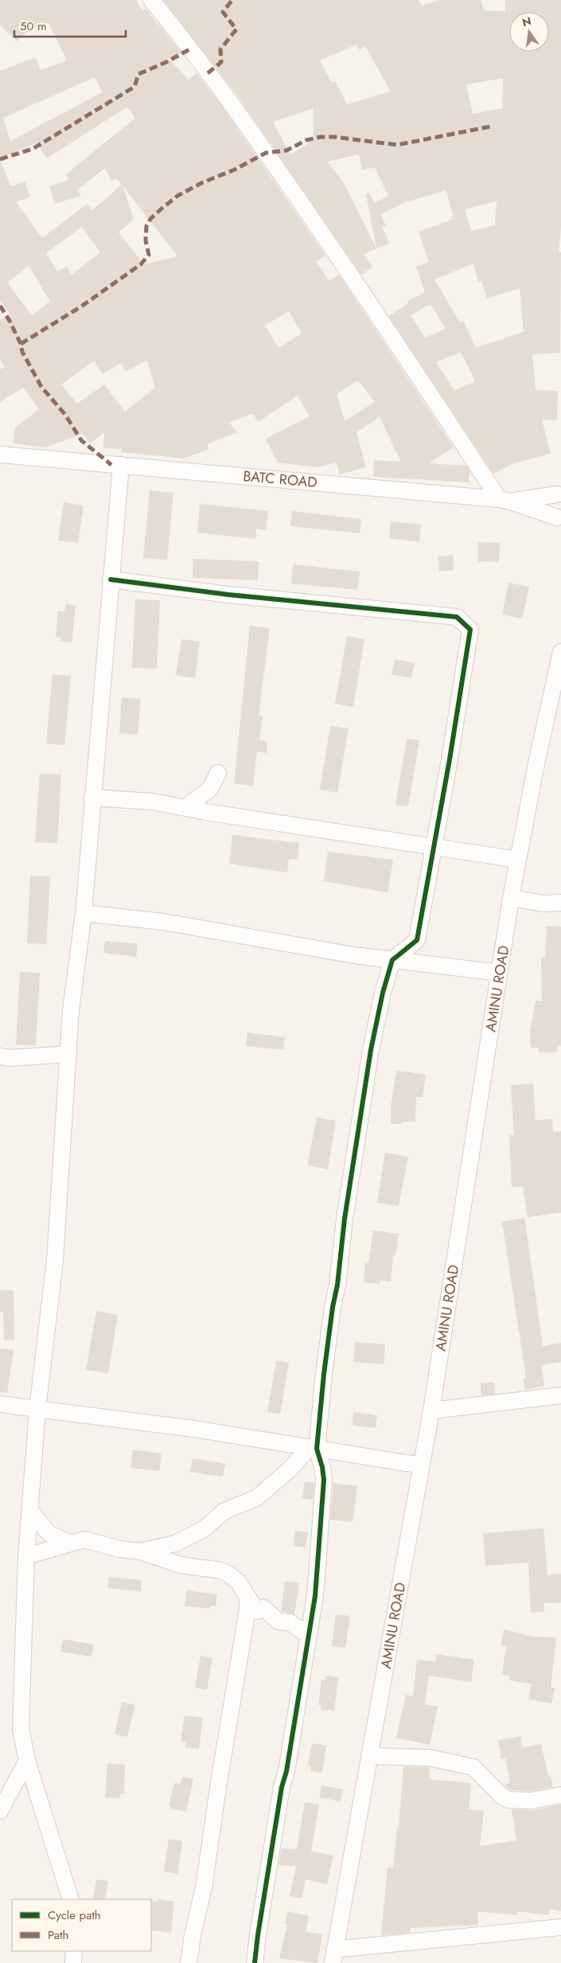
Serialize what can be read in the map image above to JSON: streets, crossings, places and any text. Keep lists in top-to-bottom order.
{
  "streets": {
    "street": ["BATC ROAD", "AMINU ROAD"]
  },
  "legend": ["Cycle path", "Path"],
  "scale_bar": "50 m",
  "north": "top"
}
